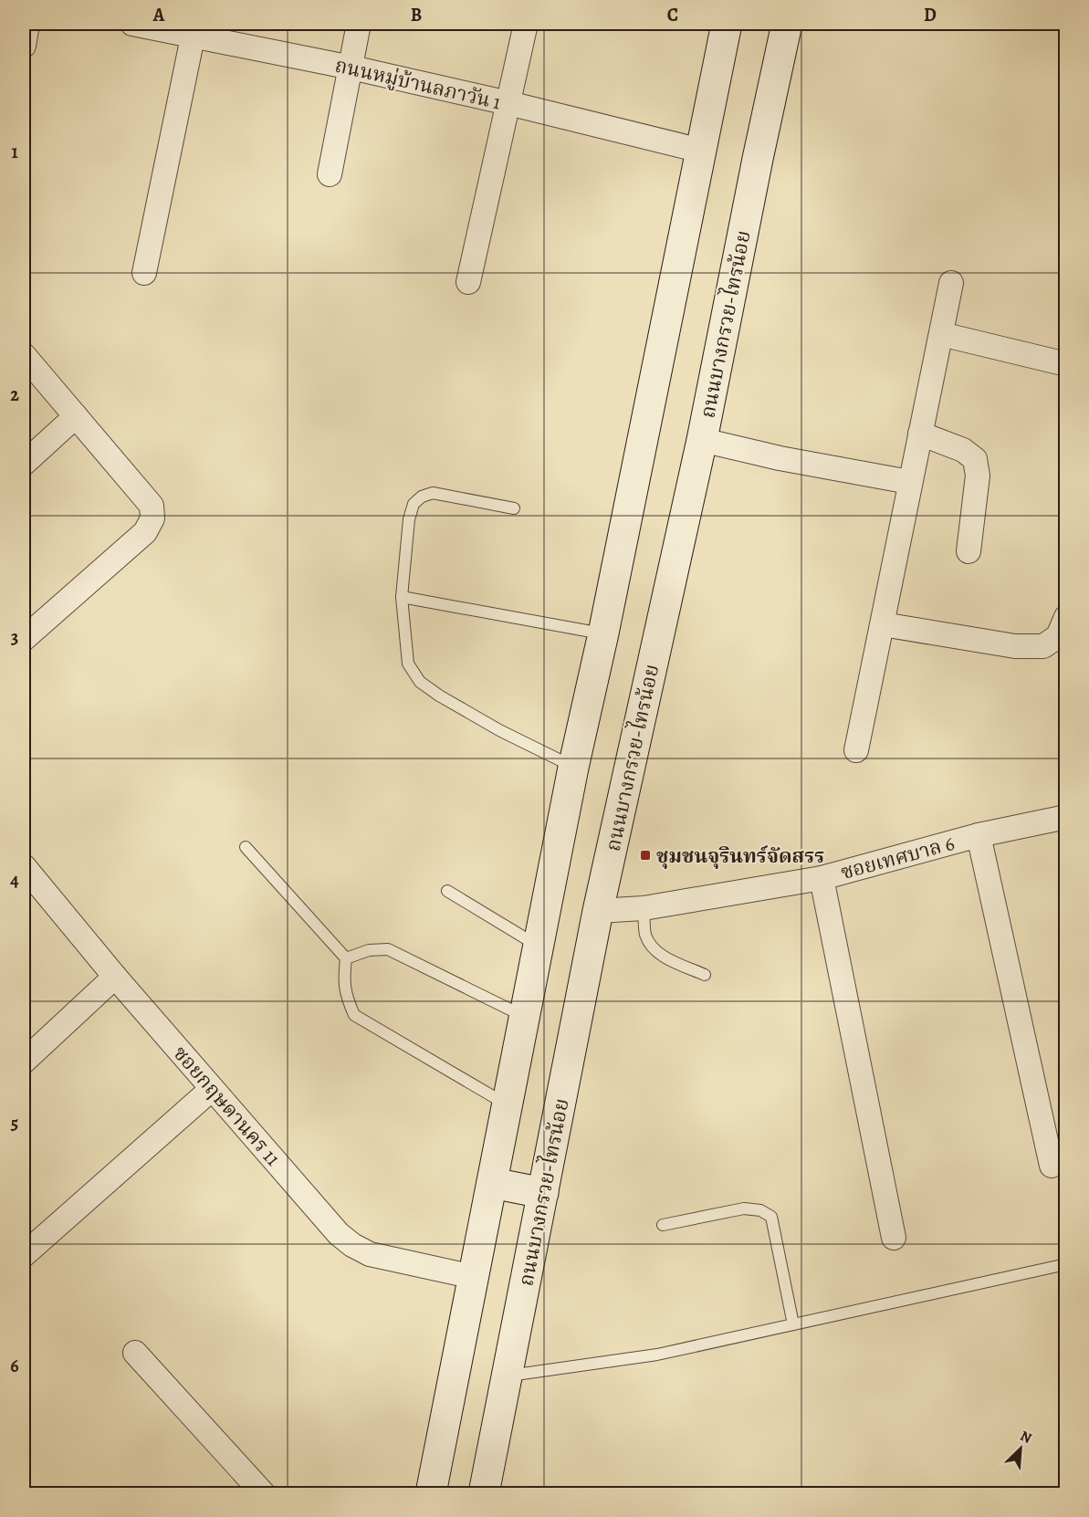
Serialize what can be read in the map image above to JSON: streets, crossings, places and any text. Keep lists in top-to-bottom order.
{
  "streets": {
    "main road": ["ถนนบางกรวย-ไทรน้อย"],
    "street": ["ถนนหมู่บ้านลภาวัน 1", "ซอยเทศบาล 6", "ซอยกฤษดานคร 11"]
  },
  "crossings": [
    ["ถนนบางกรวย-ไทรน้อย", "ซอยเทศบาล 6"]
  ],
  "places": {
    "transit": ["ชุมชนจุรินทร์จัดสรร"]
  },
  "north": "top right",
  "grid": {
    "columns": [
      "A",
      "B",
      "C",
      "D"
    ],
    "rows": [
      "1",
      "2",
      "3",
      "4",
      "5",
      "6"
    ]
  }
}
